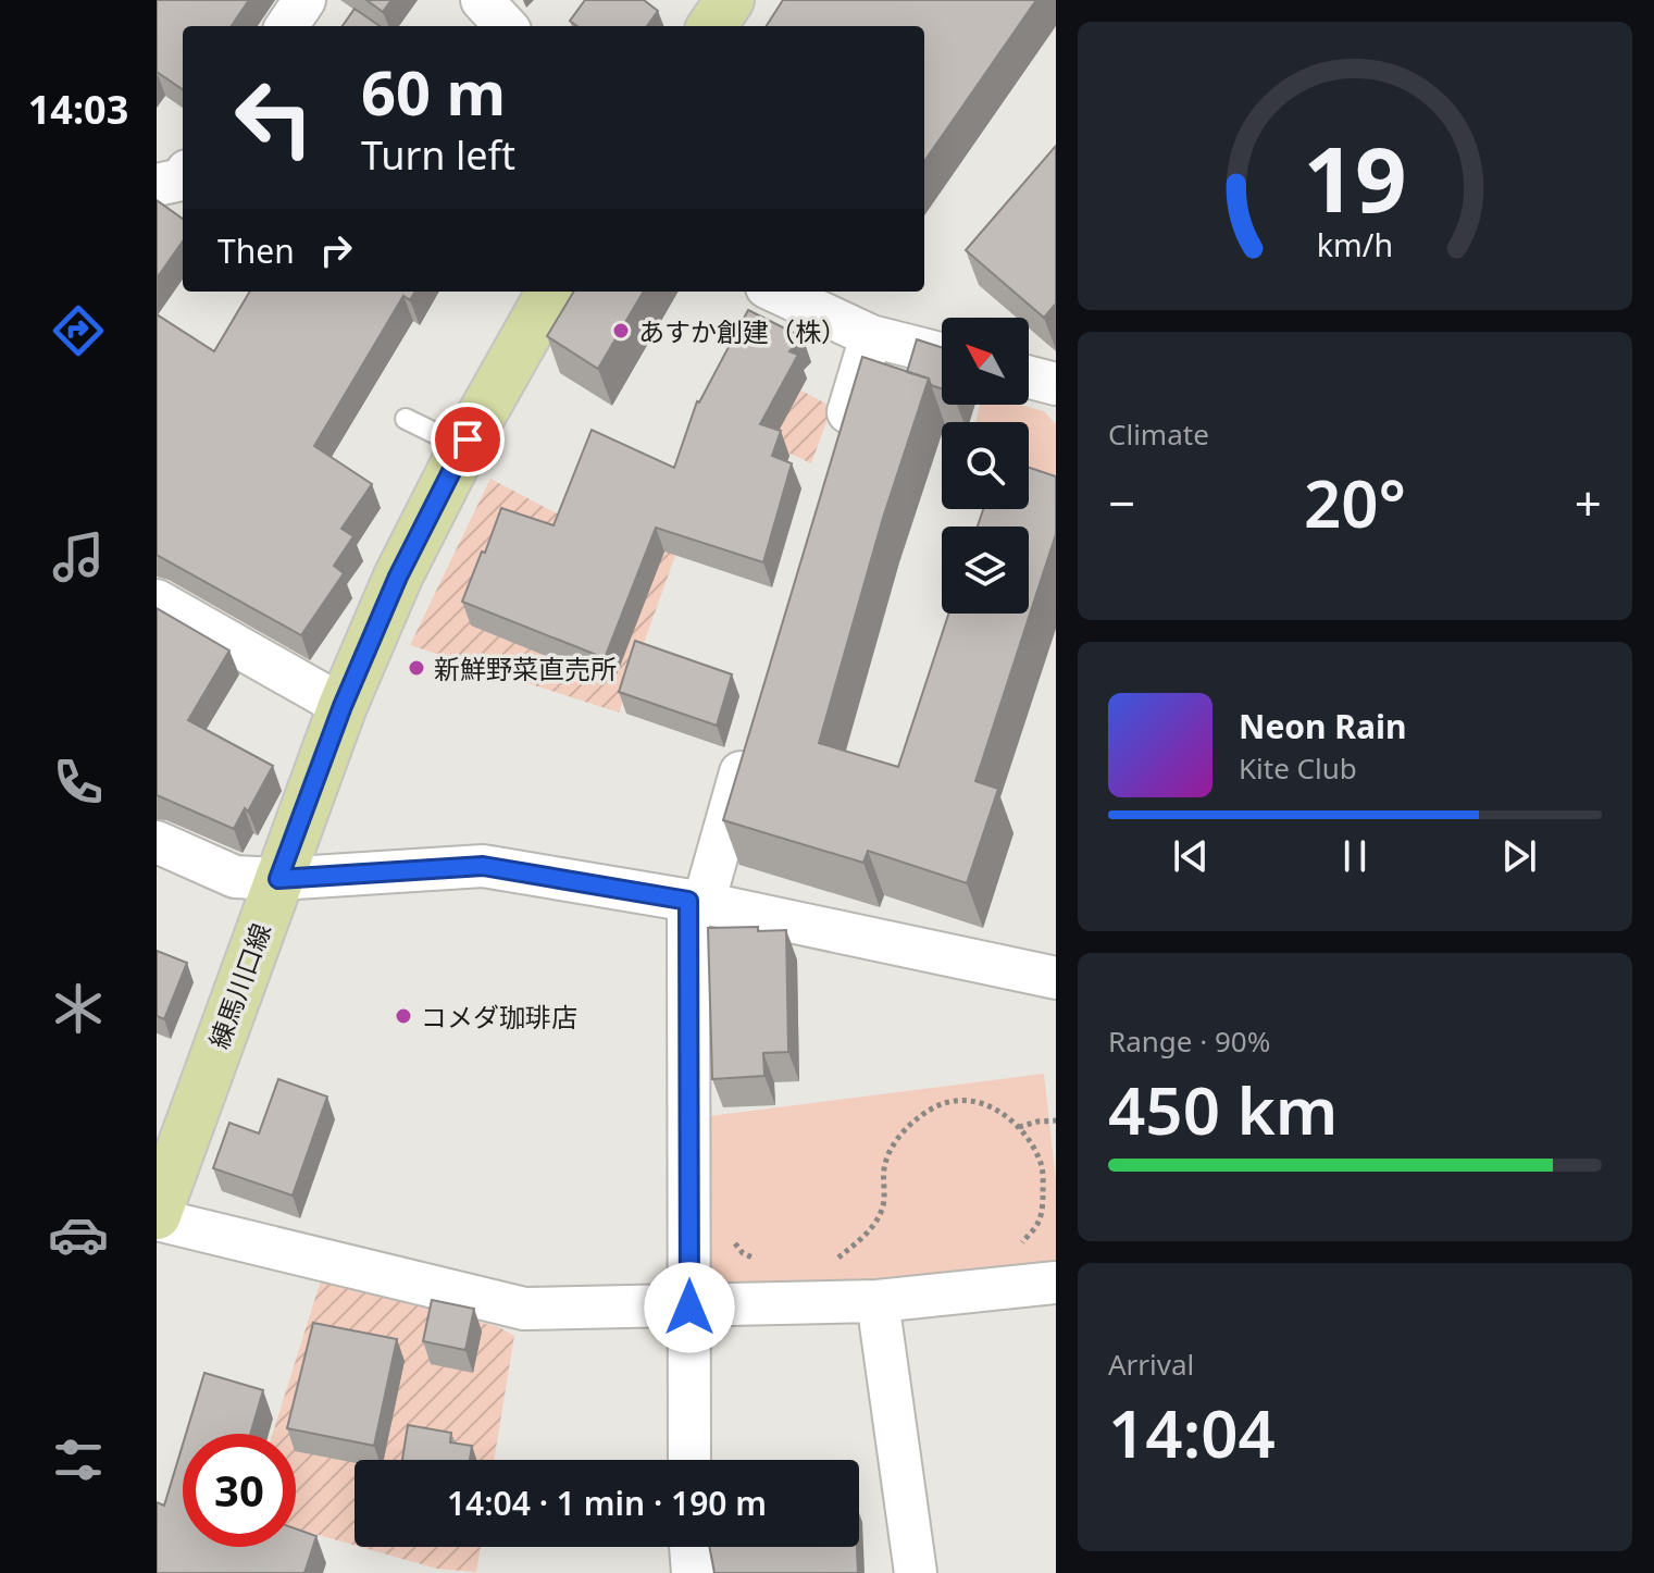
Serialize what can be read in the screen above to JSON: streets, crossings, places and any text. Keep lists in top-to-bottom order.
{
  "streets": {
    "main road": ["練馬川口線"]
  },
  "places": ["あすか創建（株）", "新鮮野菜直売所", "コメダ珈琲店"],
  "north": "top left",
  "page": {
    "tabs": "14:03",
    "turn": ["60 m", "Turn left"],
    "then": "Then",
    "tile": [
      "Climate",
      ["Range · 90%", "450 km"],
      ["Arrival", "14:04"]
    ],
    "heat": ["−", "20°", "+"],
    "song": ["Neon Rain", "Kite Club"],
    "limit": "30",
    "trip": "14:04 · 1 min · 190 m",
    "gauge": ["19", "km/h"]
  }
}
